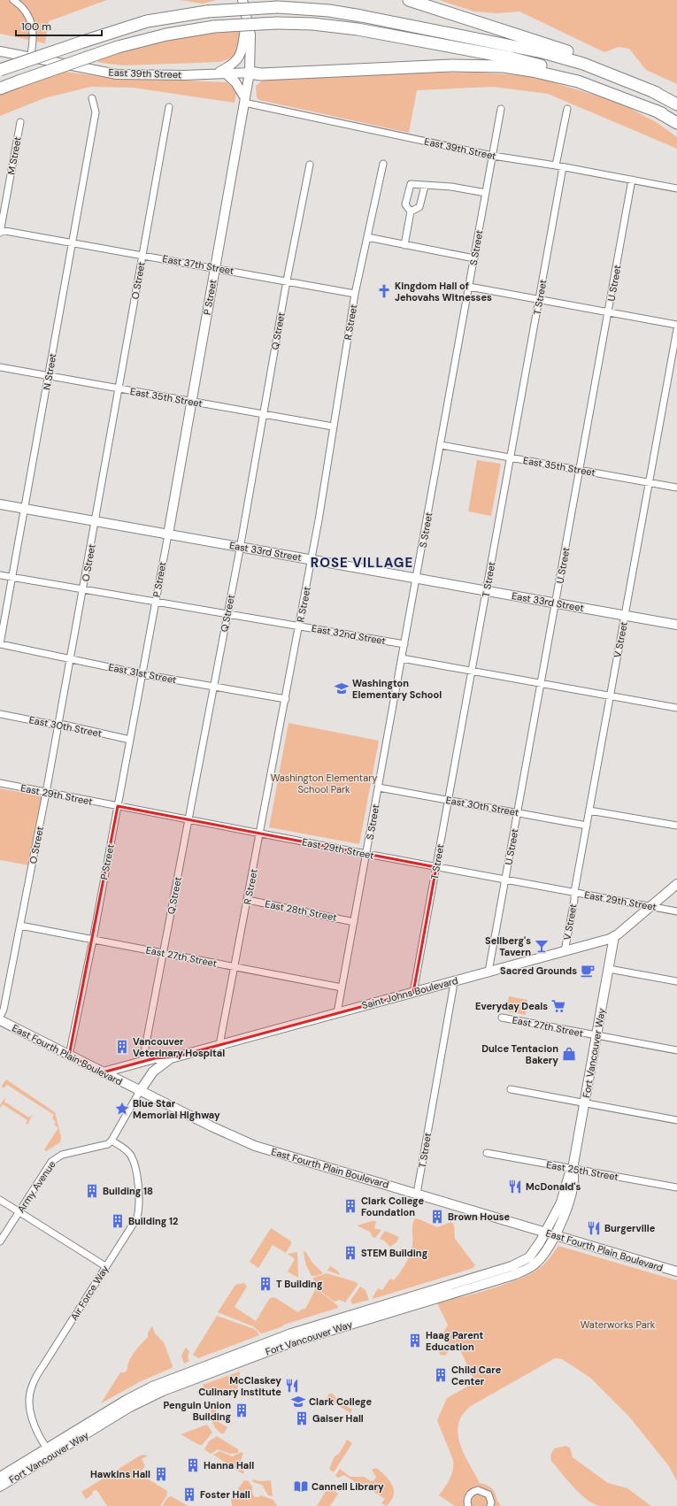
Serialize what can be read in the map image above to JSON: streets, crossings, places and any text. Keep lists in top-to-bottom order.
{
  "streets": {
    "street": [
      "East 39th Street",
      "M Street",
      "S Street",
      "East 37th Street",
      "O Street",
      "U Street",
      "P Street",
      "T Street",
      "R Street",
      "Q Street",
      "N Street",
      "East 35th Street",
      "East 33rd Street",
      "East 32nd Street",
      "V Street",
      "East 31st Street",
      "East 30th Street",
      "East 29th Street",
      "East 28th Street",
      "East 27th Street",
      "Saint Johns Boulevard",
      "Fort Vancouver Way",
      "East Fourth Plain Boulevard",
      "East 25th Street",
      "Army Avenue",
      "Air Force Way"
    ]
  },
  "crossings": [
    ["East 39th Street", "S Street"],
    ["East 39th Street", "U Street"],
    ["East 39th Street", "P Street"],
    ["East 39th Street", "T Street"],
    ["M Street", "East 37th Street"],
    ["S Street", "East 35th Street"],
    ["S Street", "East 33rd Street"],
    ["S Street", "East 32nd Street"],
    ["S Street", "East 30th Street"],
    ["S Street", "East 29th Street"],
    ["S Street", "East 28th Street"],
    ["S Street", "East 27th Street"],
    ["S Street", "Saint Johns Boulevard"],
    ["East 37th Street", "O Street"],
    ["East 37th Street", "P Street"],
    ["East 37th Street", "R Street"],
    ["East 37th Street", "Q Street"],
    ["East 37th Street", "N Street"],
    ["O Street", "East 35th Street"],
    ["O Street", "East 33rd Street"],
    ["O Street", "East 32nd Street"],
    ["O Street", "East 31st Street"],
    ["O Street", "East 30th Street"],
    ["O Street", "East 29th Street"],
    ["O Street", "East 27th Street"],
    ["U Street", "East 35th Street"],
    ["U Street", "East 33rd Street"],
    ["U Street", "East 30th Street"],
    ["U Street", "East 29th Street"],
    ["U Street", "Saint Johns Boulevard"],
    ["P Street", "East 35th Street"],
    ["P Street", "East 33rd Street"],
    ["P Street", "East 32nd Street"],
    ["P Street", "East 31st Street"],
    ["P Street", "East 30th Street"],
    ["P Street", "East 29th Street"],
    ["P Street", "East 27th Street"],
    ["P Street", "East Fourth Plain Boulevard"],
    ["T Street", "East 35th Street"],
    ["T Street", "East 33rd Street"],
    ["T Street", "East 30th Street"],
    ["T Street", "East 29th Street"],
    ["T Street", "Saint Johns Boulevard"],
    ["T Street", "East Fourth Plain Boulevard"],
    ["R Street", "East 35th Street"],
    ["R Street", "East 33rd Street"],
    ["R Street", "East 32nd Street"],
    ["R Street", "East 31st Street"],
    ["R Street", "East 29th Street"],
    ["R Street", "East 28th Street"],
    ["R Street", "East 27th Street"],
    ["R Street", "Saint Johns Boulevard"],
    ["Q Street", "East 35th Street"],
    ["Q Street", "East 33rd Street"],
    ["Q Street", "East 32nd Street"],
    ["Q Street", "East 31st Street"],
    ["Q Street", "East 29th Street"],
    ["Q Street", "East 27th Street"],
    ["N Street", "East 35th Street"],
    ["N Street", "East 33rd Street"],
    ["N Street", "East 32nd Street"],
    ["N Street", "East 31st Street"],
    ["East 35th Street", "V Street"],
    ["East 33rd Street", "V Street"],
    ["V Street", "East 30th Street"],
    ["V Street", "East 29th Street"],
    ["V Street", "Saint Johns Boulevard"],
    ["East 29th Street", "Saint Johns Boulevard"],
    ["East 27th Street", "Fort Vancouver Way"],
    ["Saint Johns Boulevard", "Fort Vancouver Way"],
    ["Saint Johns Boulevard", "East Fourth Plain Boulevard"],
    ["Fort Vancouver Way", "East Fourth Plain Boulevard"],
    ["Fort Vancouver Way", "East 25th Street"],
    ["Fort Vancouver Way", "Air Force Way"],
    ["Army Avenue", "Air Force Way"]
  ],
  "districts": ["ROSE VILLAGE"],
  "parks": ["Washington Elementary School Park", "Waterworks Park"],
  "places": {
    "church": ["Kingdom Hall of Jehovahs Witnesses"],
    "school or university": ["Washington Elementary School", "Clark College"],
    "bar": ["Sellberg's Tavern"],
    "cafe": ["Sacred Grounds"],
    "supermarket": ["Everyday Deals"],
    "building": [
      "Vancouver Veterinary Hospital",
      "Building 18",
      "Clark College Foundation",
      "Brown House",
      "Building 12",
      "STEM Building",
      "T Building",
      "Haag Parent Education",
      "Child Care Center",
      "Penguin Union Building",
      "Gaiser Hall",
      "Hanna Hall",
      "Hawkins Hall",
      "Foster Hall"
    ],
    "shop": ["Dulce Tentacion Bakery"],
    "place": ["Blue Star Memorial Highway"],
    "restaurant": ["McDonald's", "Burgerville", "McClaskey Culinary Institute"],
    "library": ["Cannell Library"]
  },
  "scale_bar": "100 m"
}
